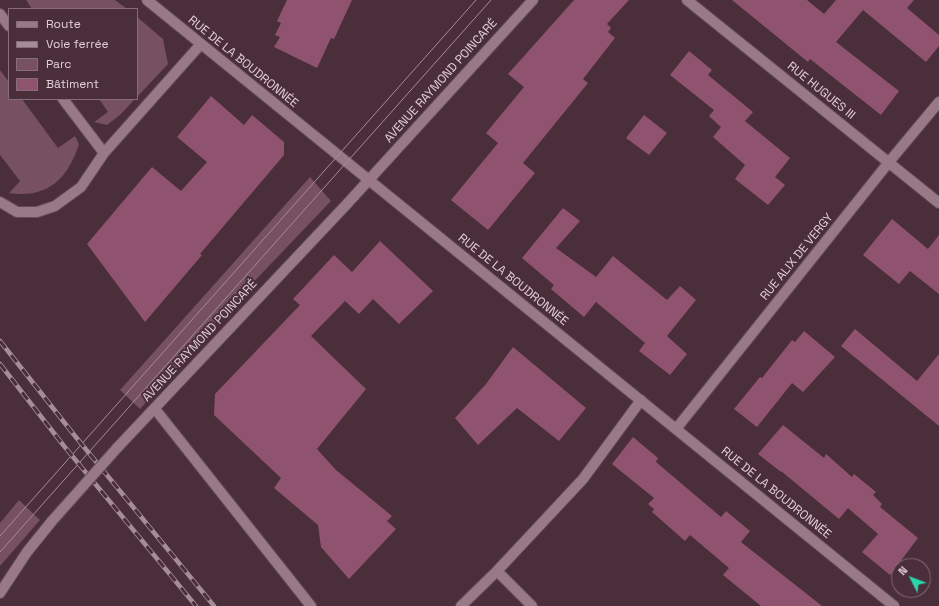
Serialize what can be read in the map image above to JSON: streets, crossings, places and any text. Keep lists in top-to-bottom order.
{
  "streets": {
    "street": [
      "RUE DE LA BOUDRONNÉE",
      "AVENUE RAYMOND POINCARÉ",
      "RUE HUGUES III",
      "RUE ALIX DE VERGY"
    ]
  },
  "crossings": [
    ["RUE DE LA BOUDRONNÉE", "AVENUE RAYMOND POINCARÉ"],
    ["RUE DE LA BOUDRONNÉE", "RUE ALIX DE VERGY"],
    ["RUE HUGUES III", "RUE ALIX DE VERGY"]
  ],
  "legend": [
    "Route",
    "Voie ferrée",
    "Parc",
    "Bâtiment"
  ],
  "north": "top left"
}
